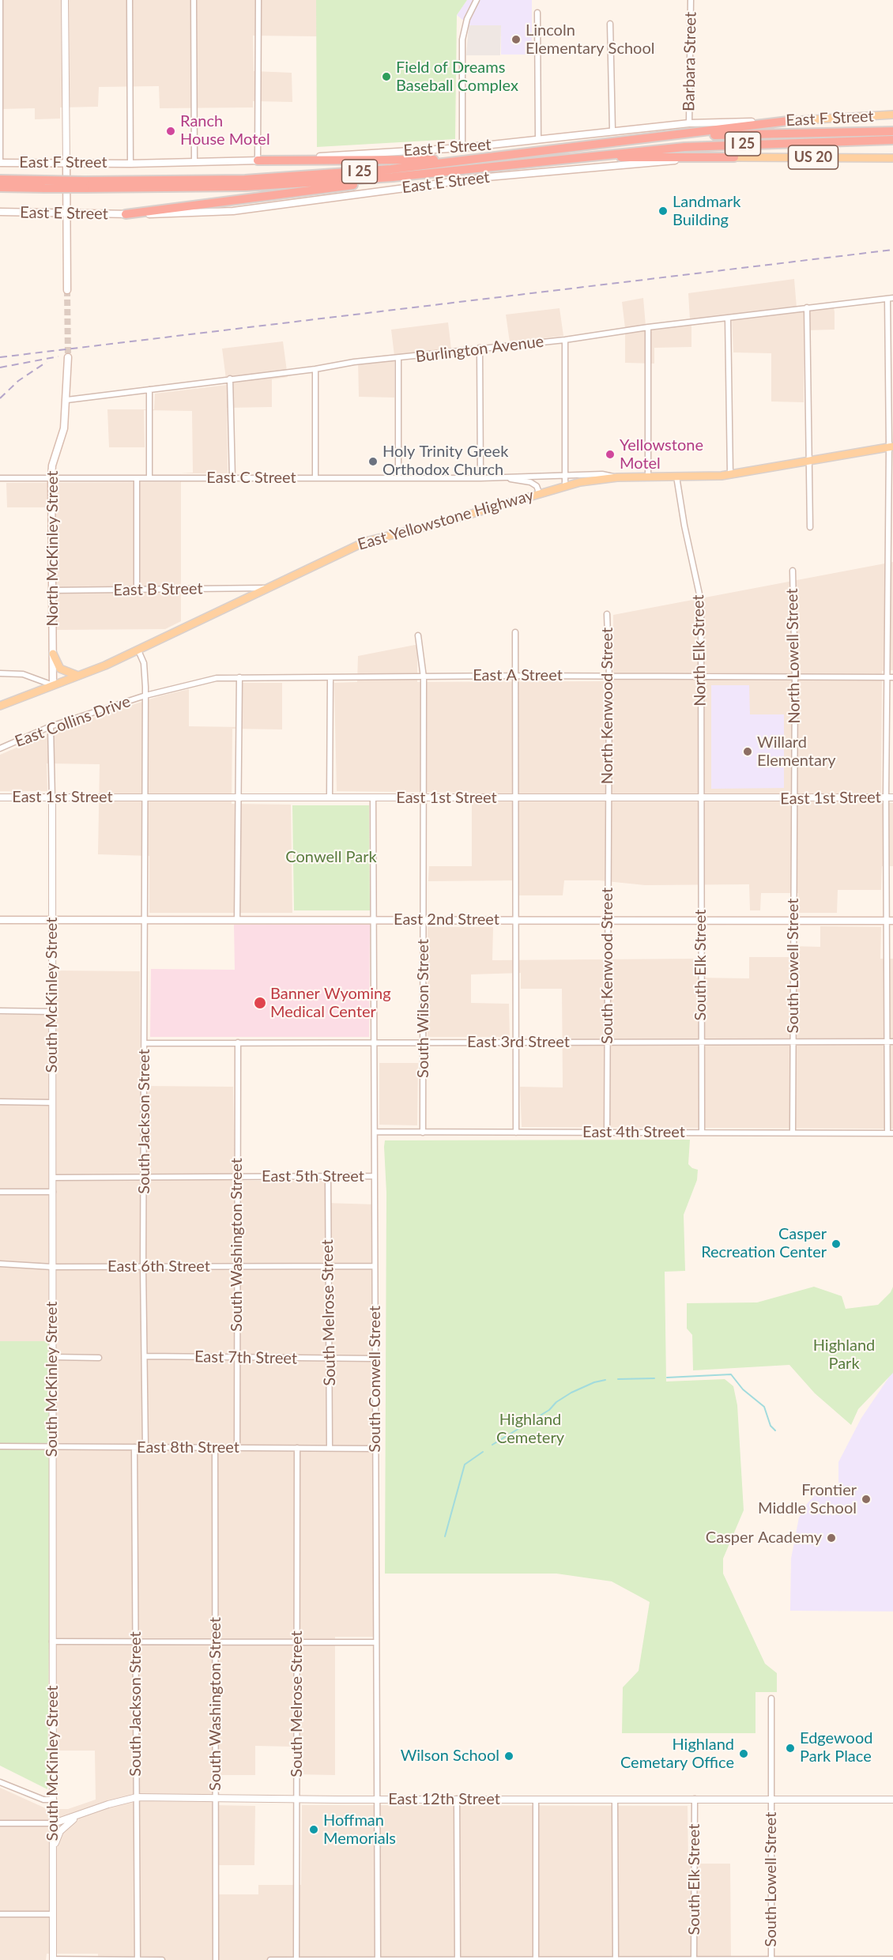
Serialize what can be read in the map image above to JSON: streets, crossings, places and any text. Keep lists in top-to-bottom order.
{
  "streets": {
    "highway": ["I 25", "US 20"],
    "main road": [
      "East F Street",
      "East E Street",
      "East Yellowstone Highway",
      "North McKinley Street",
      "East 2nd Street"
    ],
    "street": [
      "Barbara Street",
      "Burlington Avenue",
      "East C Street",
      "East B Street",
      "North Elk Street",
      "North Lowell Street",
      "East A Street",
      "North Kenwood Street",
      "East Collins Drive",
      "East 1st Street",
      "South Elk Street",
      "South Kenwood Street",
      "South Lowell Street",
      "South McKinley Street",
      "South Wilson Street",
      "East 3rd Street",
      "South Jackson Street",
      "East 4th Street",
      "East 5th Street",
      "South Washington Street",
      "East 6th Street",
      "South Melrose Street",
      "East 7th Street",
      "South Conwell Street",
      "East 8th Street",
      "East 12th Street"
    ]
  },
  "crossings": [
    ["Barbara Street", "East F Street"],
    ["I 25", "US 20"],
    ["US 20", "East E Street"],
    ["Burlington Avenue", "North McKinley Street"],
    ["East C Street", "East Yellowstone Highway"],
    ["East C Street", "North McKinley Street"],
    ["East Yellowstone Highway", "North McKinley Street"],
    ["East Yellowstone Highway", "East B Street"],
    ["East Yellowstone Highway", "North Elk Street"],
    ["East Yellowstone Highway", "South Jackson Street"],
    ["North McKinley Street", "East B Street"],
    ["North Elk Street", "East A Street"],
    ["North Elk Street", "East 1st Street"],
    ["North Elk Street", "South Elk Street"],
    ["North Lowell Street", "East A Street"],
    ["North Lowell Street", "East 1st Street"],
    ["North Lowell Street", "South Lowell Street"],
    ["East A Street", "North Kenwood Street"],
    ["East A Street", "East Collins Drive"],
    ["East A Street", "South Wilson Street"],
    ["East A Street", "South Jackson Street"],
    ["North Kenwood Street", "East 1st Street"],
    ["North Kenwood Street", "South Kenwood Street"],
    ["East Collins Drive", "South Jackson Street"],
    ["East 1st Street", "South Elk Street"],
    ["East 1st Street", "South Kenwood Street"],
    ["East 1st Street", "South Lowell Street"],
    ["East 1st Street", "South McKinley Street"],
    ["East 1st Street", "South Wilson Street"],
    ["East 1st Street", "South Jackson Street"],
    ["East 1st Street", "South Conwell Street"],
    ["East 2nd Street", "South Elk Street"],
    ["East 2nd Street", "South Kenwood Street"],
    ["East 2nd Street", "South Lowell Street"],
    ["East 2nd Street", "South McKinley Street"],
    ["East 2nd Street", "South Wilson Street"],
    ["East 2nd Street", "South Jackson Street"],
    ["East 2nd Street", "South Conwell Street"],
    ["South Elk Street", "East 3rd Street"],
    ["South Elk Street", "East 4th Street"],
    ["South Elk Street", "East 12th Street"],
    ["South Kenwood Street", "East 3rd Street"],
    ["South Kenwood Street", "East 4th Street"],
    ["South Lowell Street", "East 3rd Street"],
    ["South Lowell Street", "East 4th Street"],
    ["South Lowell Street", "East 12th Street"],
    ["South McKinley Street", "East 5th Street"],
    ["South McKinley Street", "East 6th Street"],
    ["South McKinley Street", "East 8th Street"],
    ["South McKinley Street", "East 12th Street"],
    ["South Wilson Street", "East 3rd Street"],
    ["South Wilson Street", "East 4th Street"],
    ["East 3rd Street", "South Jackson Street"],
    ["East 3rd Street", "South Washington Street"],
    ["East 3rd Street", "South Conwell Street"],
    ["South Jackson Street", "East 5th Street"],
    ["South Jackson Street", "East 6th Street"],
    ["South Jackson Street", "East 7th Street"],
    ["South Jackson Street", "East 8th Street"],
    ["South Jackson Street", "East 12th Street"],
    ["East 4th Street", "South Conwell Street"],
    ["East 5th Street", "South Washington Street"],
    ["East 5th Street", "South Melrose Street"],
    ["East 5th Street", "South Conwell Street"],
    ["South Washington Street", "East 6th Street"],
    ["South Washington Street", "East 7th Street"],
    ["South Washington Street", "East 8th Street"],
    ["South Washington Street", "East 12th Street"],
    ["East 6th Street", "South Melrose Street"],
    ["East 6th Street", "South Conwell Street"],
    ["South Melrose Street", "East 7th Street"],
    ["South Melrose Street", "East 8th Street"],
    ["South Melrose Street", "East 12th Street"],
    ["East 7th Street", "South Conwell Street"],
    ["South Conwell Street", "East 8th Street"],
    ["South Conwell Street", "East 12th Street"]
  ],
  "parks": ["Conwell Park", "Highland Park", "Highland Cemetery"],
  "places": [
    "Lincoln Elementary School",
    "Field of Dreams Baseball Complex",
    "Ranch House Motel",
    "Landmark Building",
    "Yellowstone Motel",
    "Holy Trinity Greek Orthodox Church",
    "Willard Elementary",
    "Banner Wyoming Medical Center",
    "Casper Recreation Center",
    "Frontier Middle School",
    "Casper Academy",
    "Edgewood Park Place",
    "Highland Cemetary Office",
    "Wilson School",
    "Hoffman Memorials"
  ]
}
